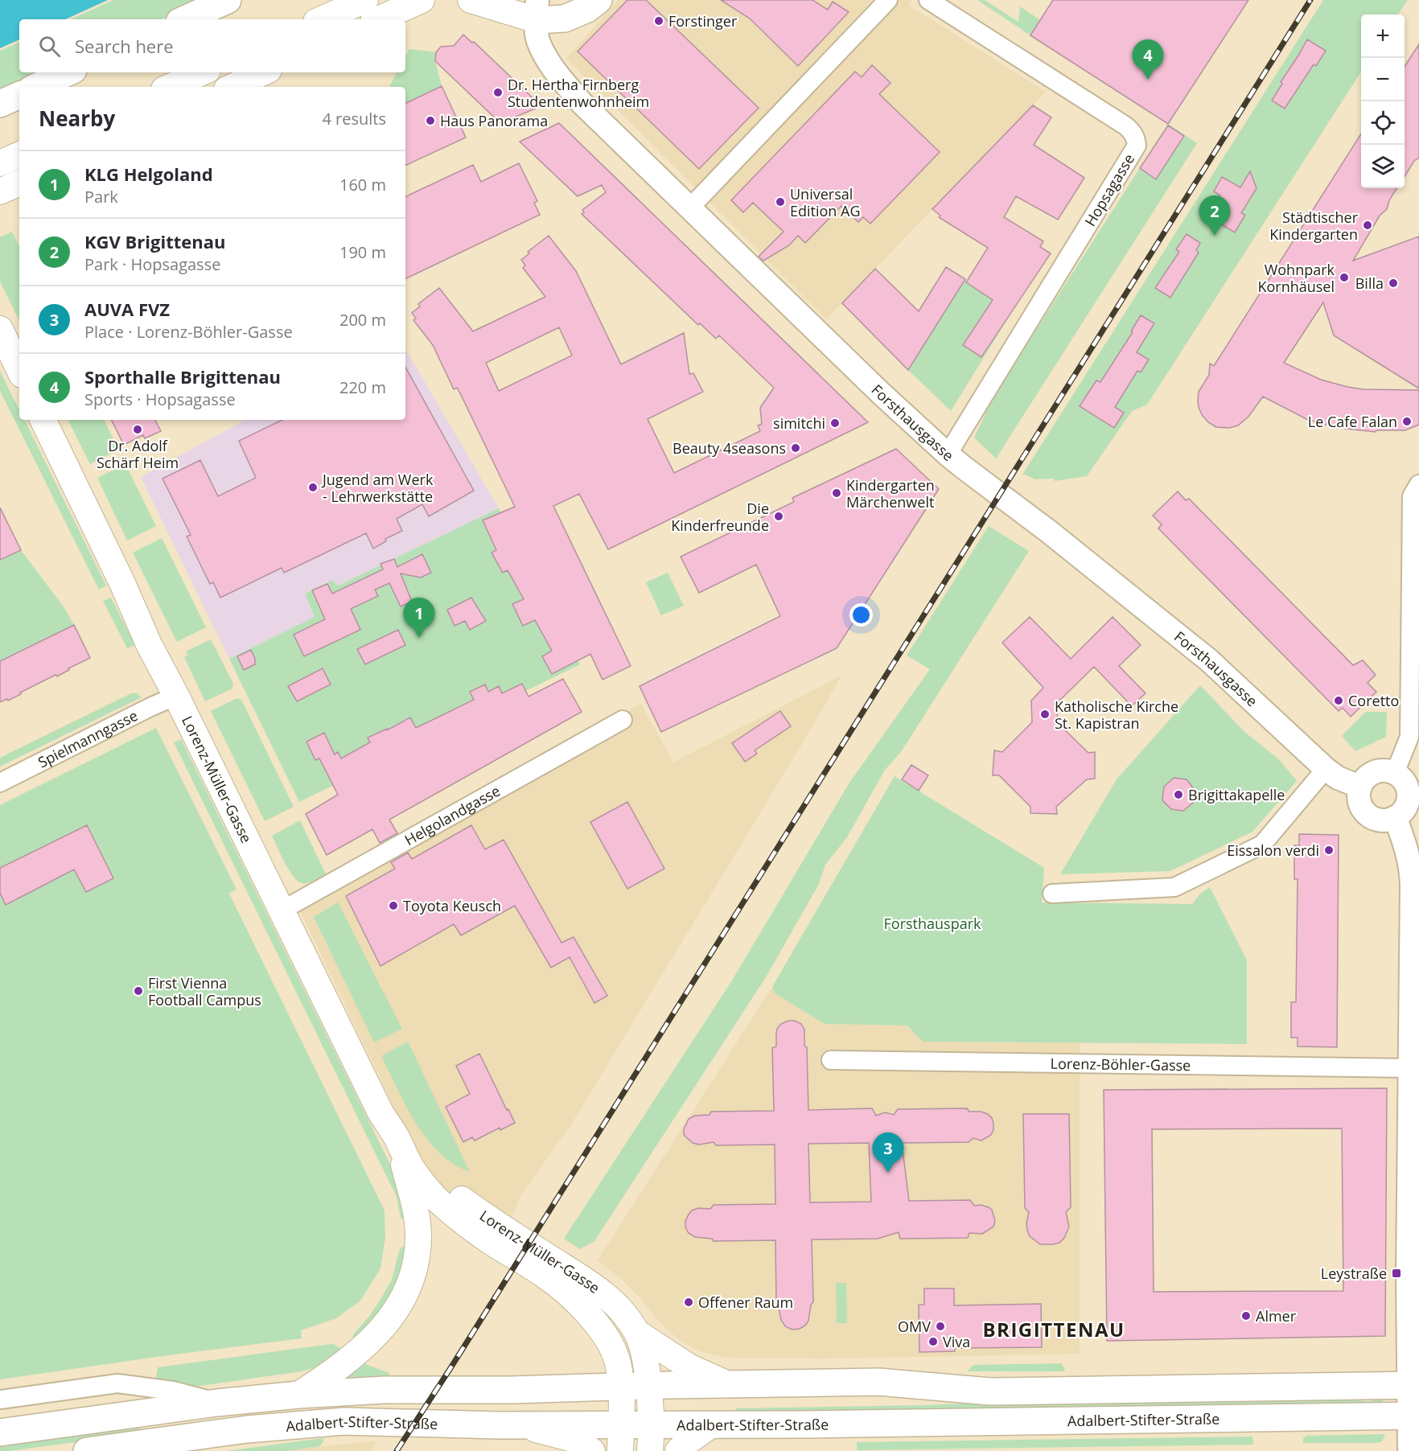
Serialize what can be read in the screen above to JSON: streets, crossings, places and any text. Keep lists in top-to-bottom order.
{
  "streets": {
    "main road": ["Lorenz-Müller-Gasse", "Adalbert-Stifter-Straße"],
    "street": [
      "Hopsagasse",
      "Forsthausgasse",
      "Spielmanngasse",
      "Helgolandgasse",
      "Lorenz-Böhler-Gasse"
    ]
  },
  "crossings": [
    ["Hopsagasse", "Forsthausgasse"],
    ["Spielmanngasse", "Lorenz-Müller-Gasse"],
    ["Lorenz-Müller-Gasse", "Helgolandgasse"],
    ["Lorenz-Müller-Gasse", "Adalbert-Stifter-Straße"]
  ],
  "districts": ["BRIGITTENAU"],
  "parks": ["Forsthauspark"],
  "places": {
    "other": [
      "Forstinger",
      "Dr. Hertha Firnberg Studentenwohnheim",
      "Haus Panorama",
      "Universal Edition AG",
      "Städtischer Kindergarten",
      "Wohnpark Kornhäusel",
      "Billa",
      "Le Cafe Falan",
      "simitchi",
      "Dr. Adolf Schärf Heim",
      "Beauty 4seasons",
      "Jugend am Werk - Lehrwerkstätte",
      "Kindergarten Märchenwelt",
      "Die Kinderfreunde",
      "Coretto",
      "Katholische Kirche St. Kapistran",
      "Brigittakapelle",
      "Eissalon verdi",
      "Toyota Keusch",
      "First Vienna Football Campus",
      "Offener Raum",
      "Almer",
      "OMV",
      "Viva"
    ],
    "transit": ["Leystraße"]
  },
  "page": {
    "map_buttons": ["+", "−"],
    "search": "Search here",
    "pins": [
      "4",
      "2",
      "1",
      "3"
    ],
    "heading": ["Nearby", "4 results"],
    "list": [
      {
        "mark": "1",
        "name": "KLG Helgoland",
        "note": "Park",
        "value": "160 m"
      },
      {
        "mark": "2",
        "name": "KGV Brigittenau",
        "note": "Park · Hopsagasse",
        "value": "190 m"
      },
      {
        "mark": "3",
        "name": "AUVA FVZ",
        "note": "Place · Lorenz-Böhler-Gasse",
        "value": "200 m"
      },
      {
        "mark": "4",
        "name": "Sporthalle Brigittenau",
        "note": "Sports · Hopsagasse",
        "value": "220 m"
      }
    ]
  }
}
